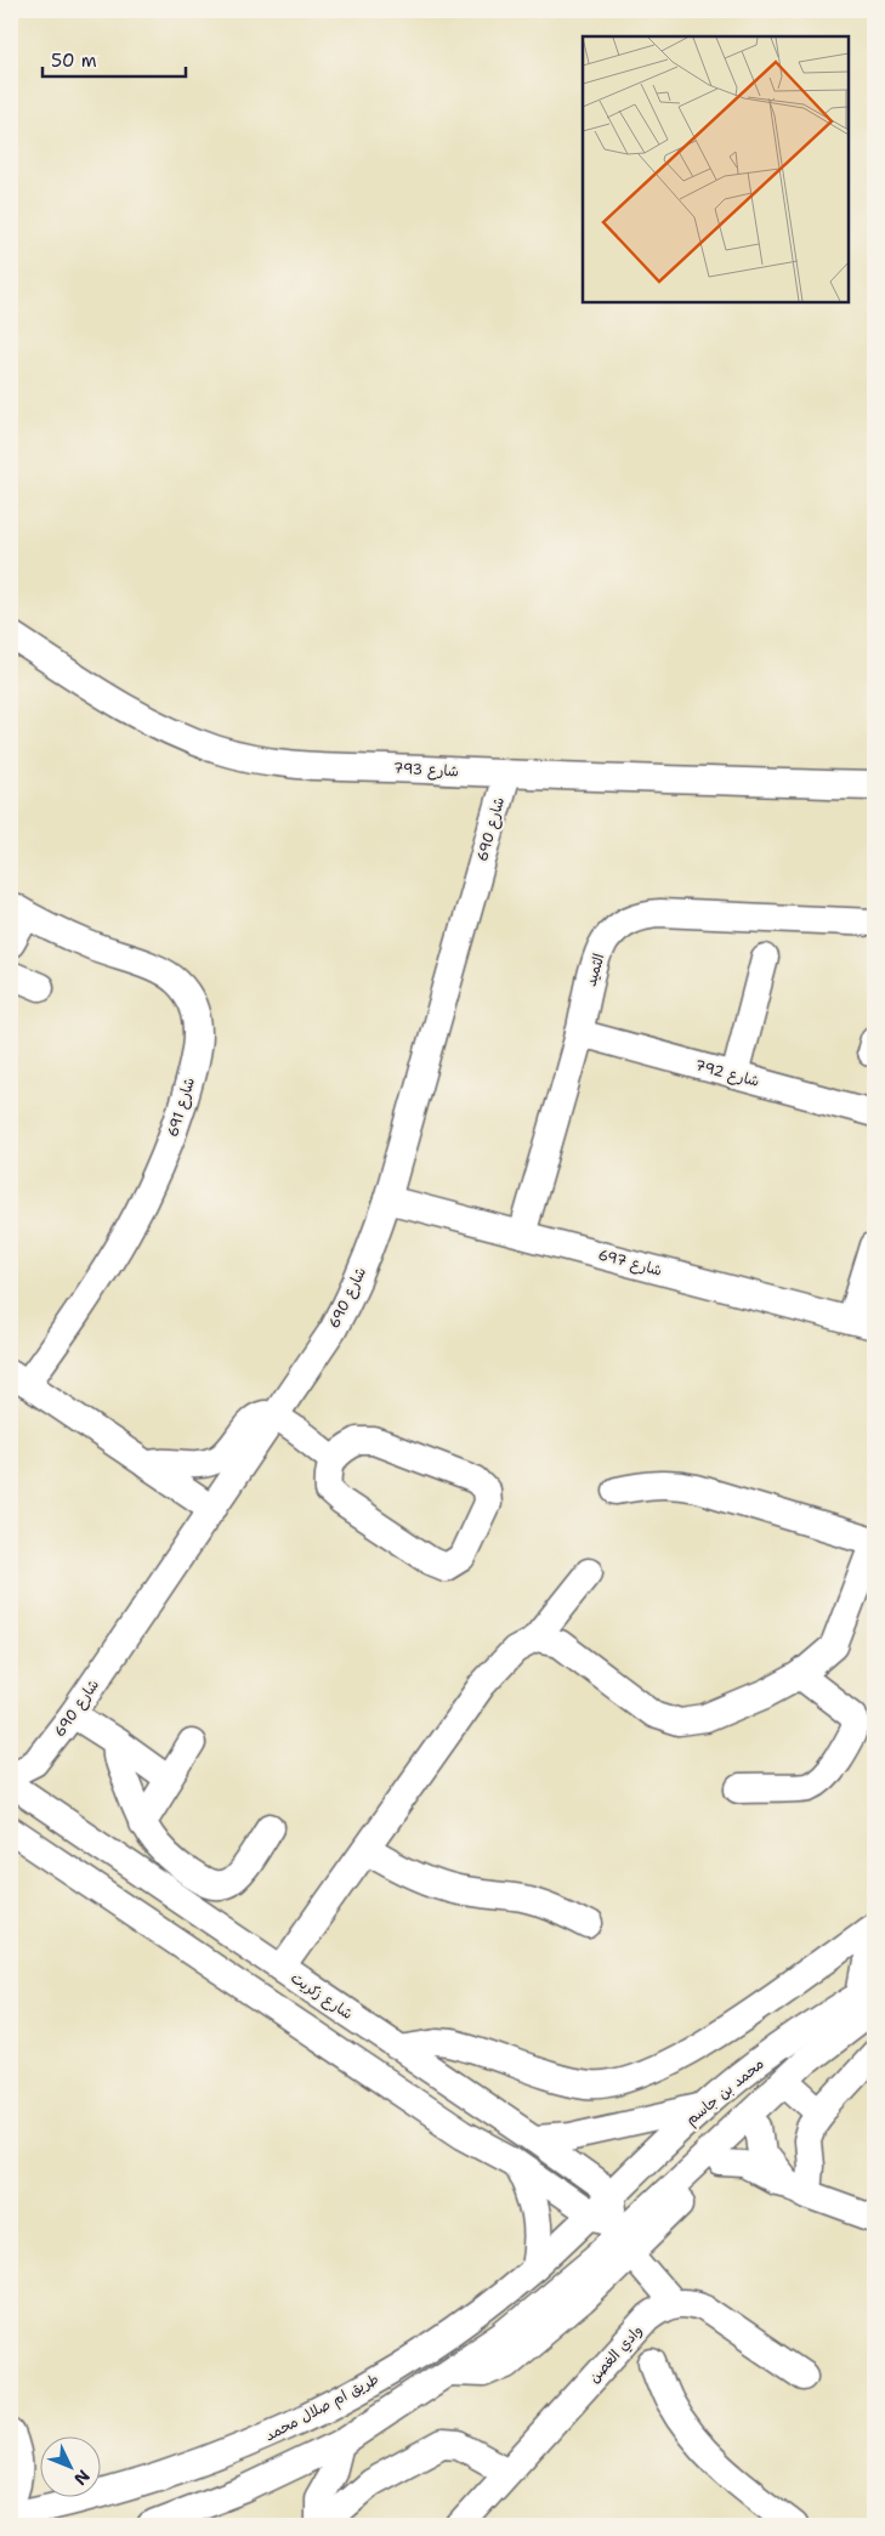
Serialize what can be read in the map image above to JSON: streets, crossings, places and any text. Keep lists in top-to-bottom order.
{
  "streets": {
    "street": [
      "شارع 793",
      "شارع 690",
      "الثميد",
      "شارع 792",
      "شارع 691",
      "شارع 697",
      "شارع زكريت",
      "محمد بن جاسم",
      "وادي الغصن",
      "طريق ام صلال محمد"
    ]
  },
  "crossings": [
    ["شارع 793", "شارع 690"],
    ["شارع 690", "شارع 697"],
    ["شارع 690", "شارع زكريت"],
    ["الثميد", "شارع 792"],
    ["الثميد", "شارع 697"],
    ["شارع زكريت", "محمد بن جاسم"],
    ["شارع زكريت", "طريق ام صلال محمد"],
    ["محمد بن جاسم", "طريق ام صلال محمد"]
  ],
  "scale_bar": "50 m",
  "north": "bottom right"
}
